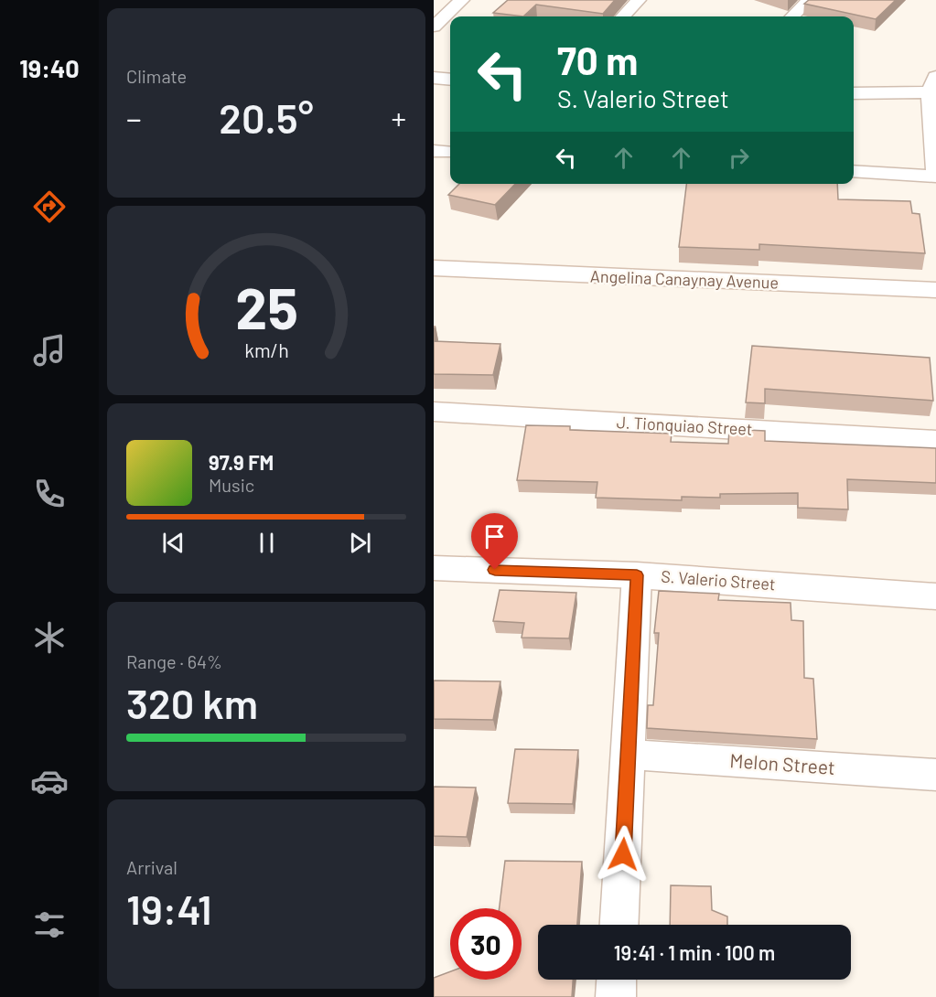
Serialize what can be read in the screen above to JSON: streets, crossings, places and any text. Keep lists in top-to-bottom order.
{
  "streets": {
    "street": [
      "Angelina Canaynay Avenue",
      "J. Tionquiao Street",
      "S. Valerio Street",
      "Melon Street"
    ]
  },
  "page": {
    "tabs": "19:40",
    "tile": [
      "Climate",
      ["Range · 64%", "320 km"],
      ["Arrival", "19:41"]
    ],
    "turn": ["70 m", "S. Valerio Street"],
    "heat": ["−", "20.5°", "+"],
    "song": ["97.9 FM", "Music"],
    "limit": "30",
    "trip": "19:41 · 1 min · 100 m",
    "gauge": ["25", "km/h"]
  }
}
